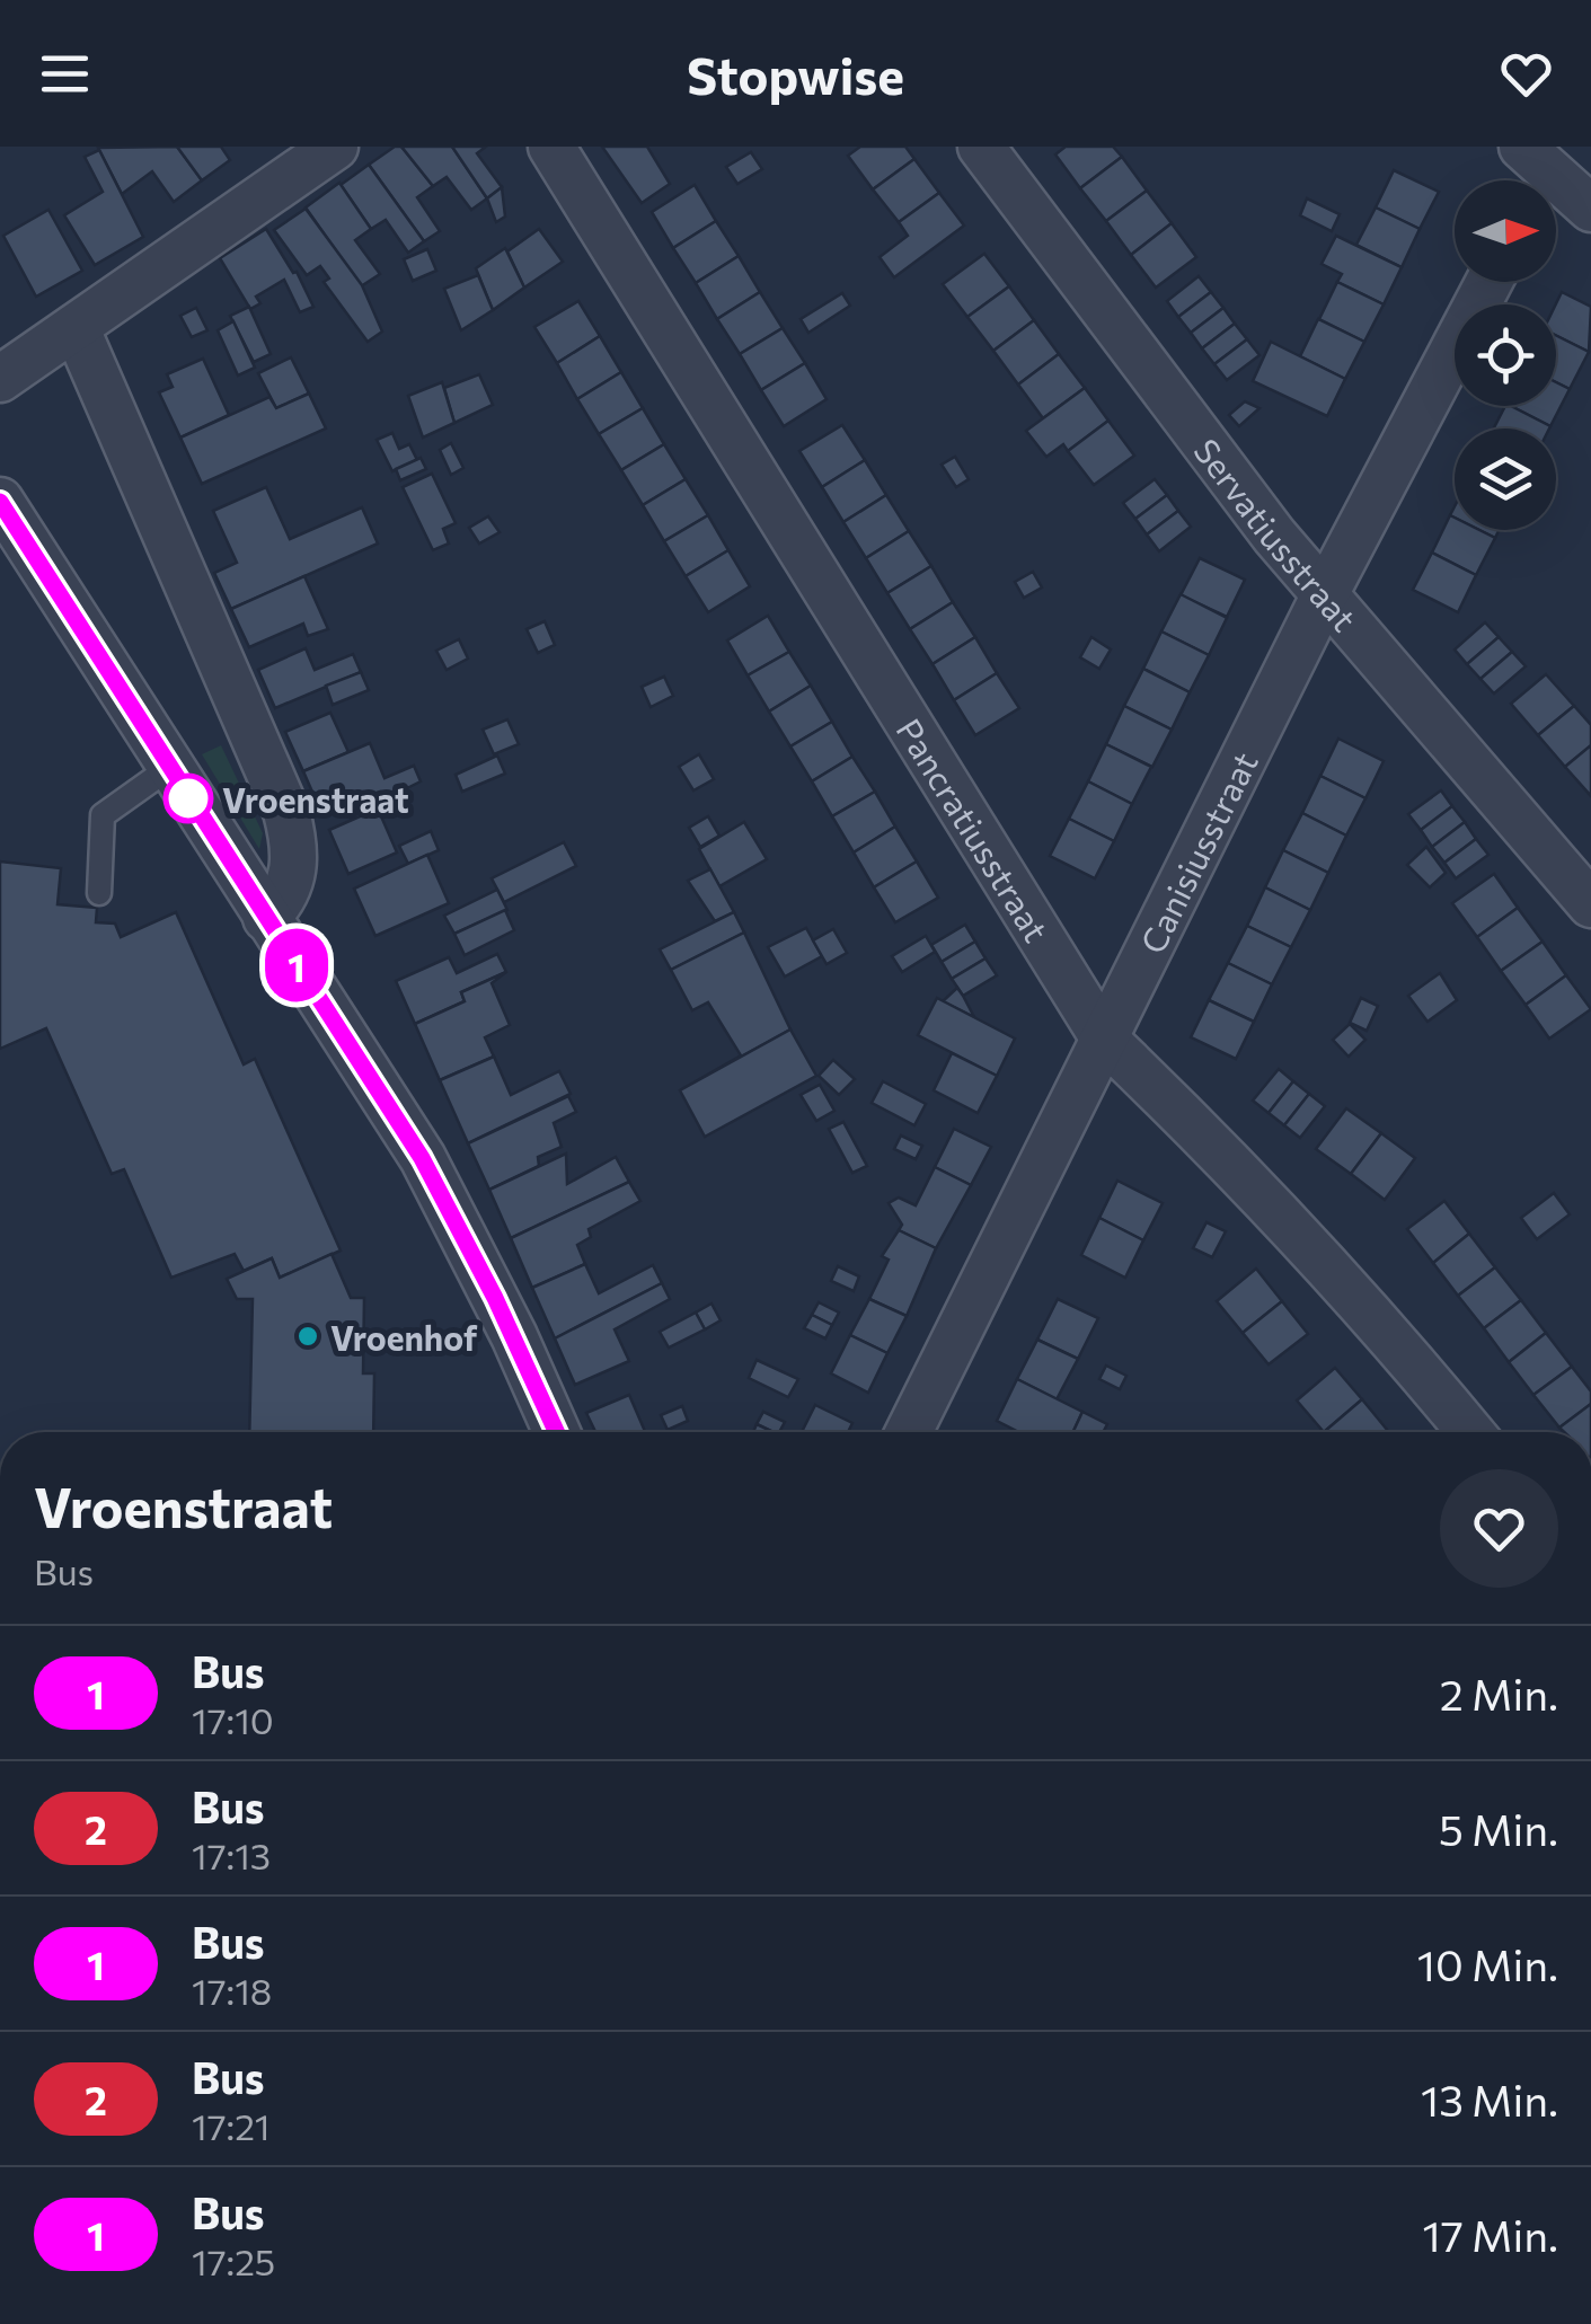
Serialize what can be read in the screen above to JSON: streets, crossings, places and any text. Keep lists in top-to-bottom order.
{
  "streets": {
    "street": ["Servatiusstraat", "Pancratiusstraat", "Canisiusstraat"]
  },
  "crossings": [
    ["Servatiusstraat", "Canisiusstraat"],
    ["Pancratiusstraat", "Canisiusstraat"]
  ],
  "places": ["Vroenstraat", "Vroenhof"],
  "lines": ["bus line 1"],
  "north": "right",
  "page": {
    "header": "Stopwise",
    "on_map": "1",
    "heading": ["Vroenstraat", "Bus"],
    "list": [
      {
        "mark": "1",
        "name": "Bus",
        "note": "17:10",
        "value": "2 Min."
      },
      {
        "mark": "2",
        "name": "Bus",
        "note": "17:13",
        "value": "5 Min."
      },
      {
        "mark": "1",
        "name": "Bus",
        "note": "17:18",
        "value": "10 Min."
      },
      {
        "mark": "2",
        "name": "Bus",
        "note": "17:21",
        "value": "13 Min."
      },
      {
        "mark": "1",
        "name": "Bus",
        "note": "17:25",
        "value": "17 Min."
      }
    ]
  }
}
